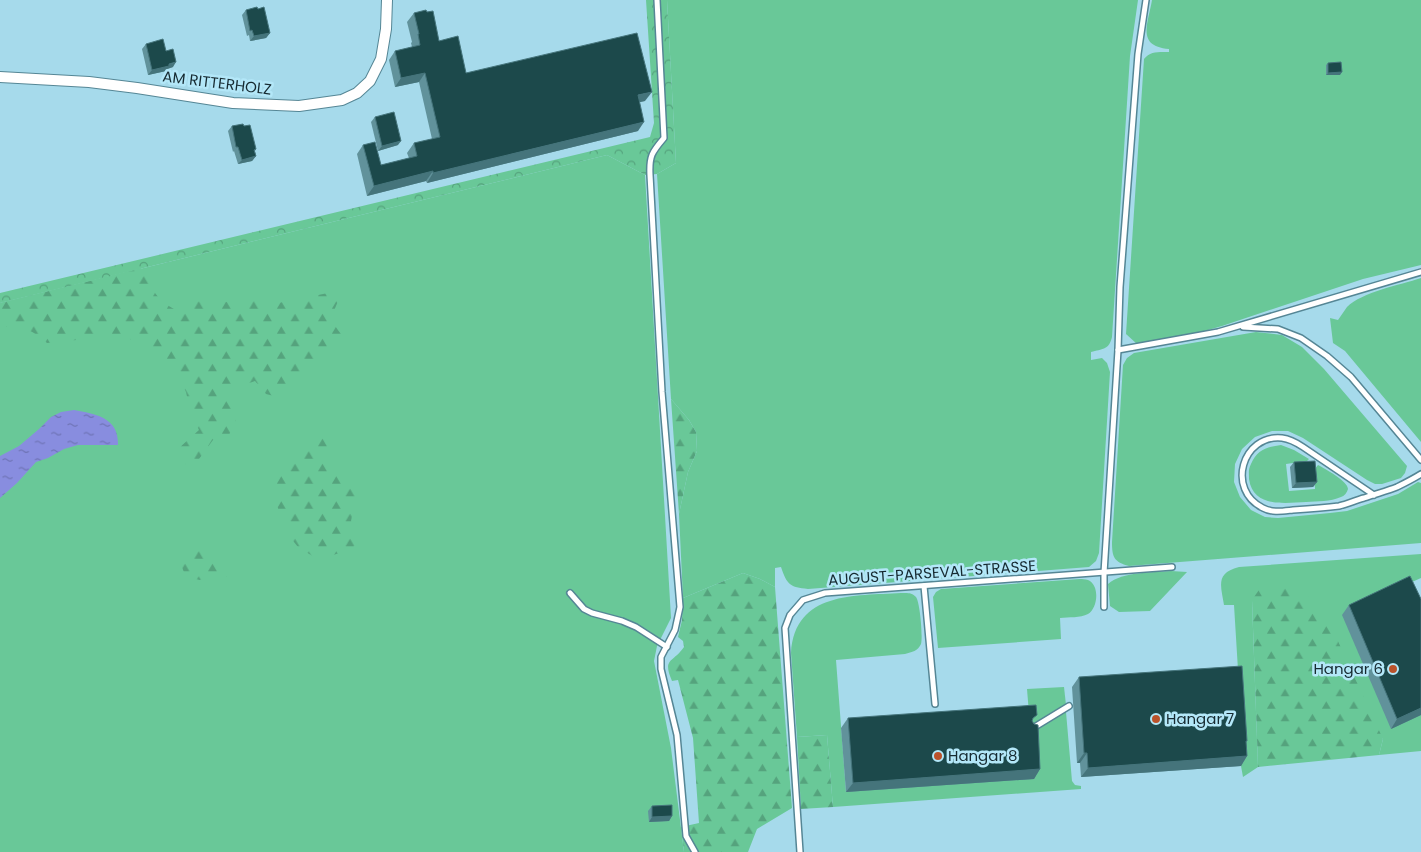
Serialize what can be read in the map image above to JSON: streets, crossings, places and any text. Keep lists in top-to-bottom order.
{
  "streets": {
    "street": ["AM RITTERHOLZ"],
    "lane": ["AUGUST-PARSEVAL-STRASSE"]
  },
  "places": ["Hangar 6", "Hangar 7", "Hangar 8"]
}
